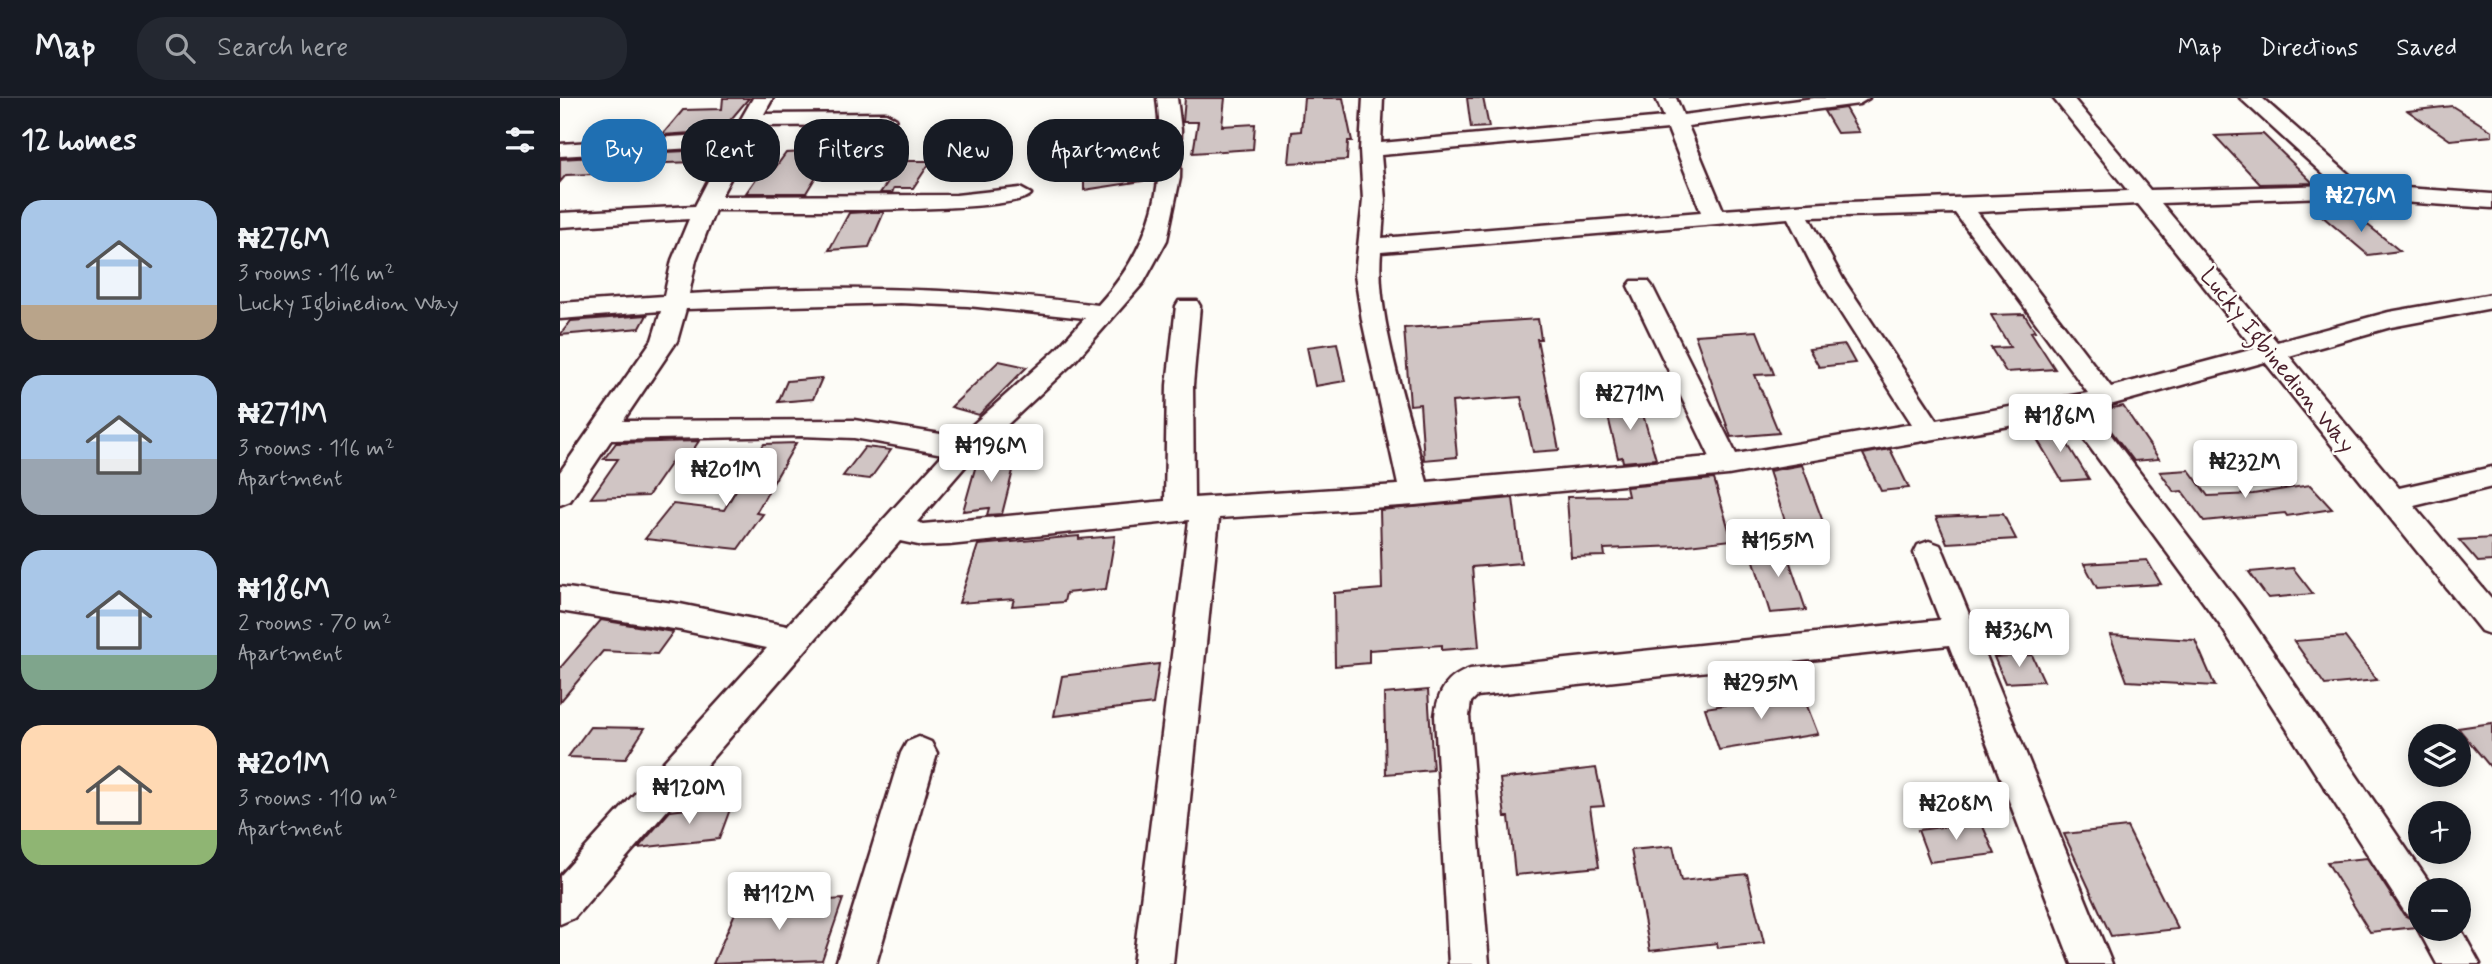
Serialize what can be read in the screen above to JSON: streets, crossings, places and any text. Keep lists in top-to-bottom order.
{
  "streets": {
    "street": ["Lucky Igbinedion Way"]
  },
  "page": {
    "header": "Map",
    "search": "Search here",
    "nav": ["Map", "Directions", "Saved"],
    "heading": "12 homes",
    "chip": [
      "Buy",
      "Rent",
      "Filters",
      "New",
      "Apartment"
    ],
    "price": [
      "₦276M",
      "₦271M",
      "₦186M",
      "₦196M",
      "₦232M",
      "₦201M",
      "₦155M",
      "₦336M",
      "₦295M",
      "₦120M",
      "₦208M",
      "₦112M"
    ],
    "list": [
      {
        "name": "₦276M",
        "note": "3 rooms · 116 m² · Lucky Igbinedion Way"
      },
      {
        "name": "₦271M",
        "note": "3 rooms · 116 m² · Apartment"
      },
      {
        "name": "₦186M",
        "note": "2 rooms · 70 m² · Apartment"
      },
      {
        "name": "₦201M",
        "note": "3 rooms · 110 m² · Apartment"
      }
    ],
    "map_buttons": ["+", "−"]
  }
}
